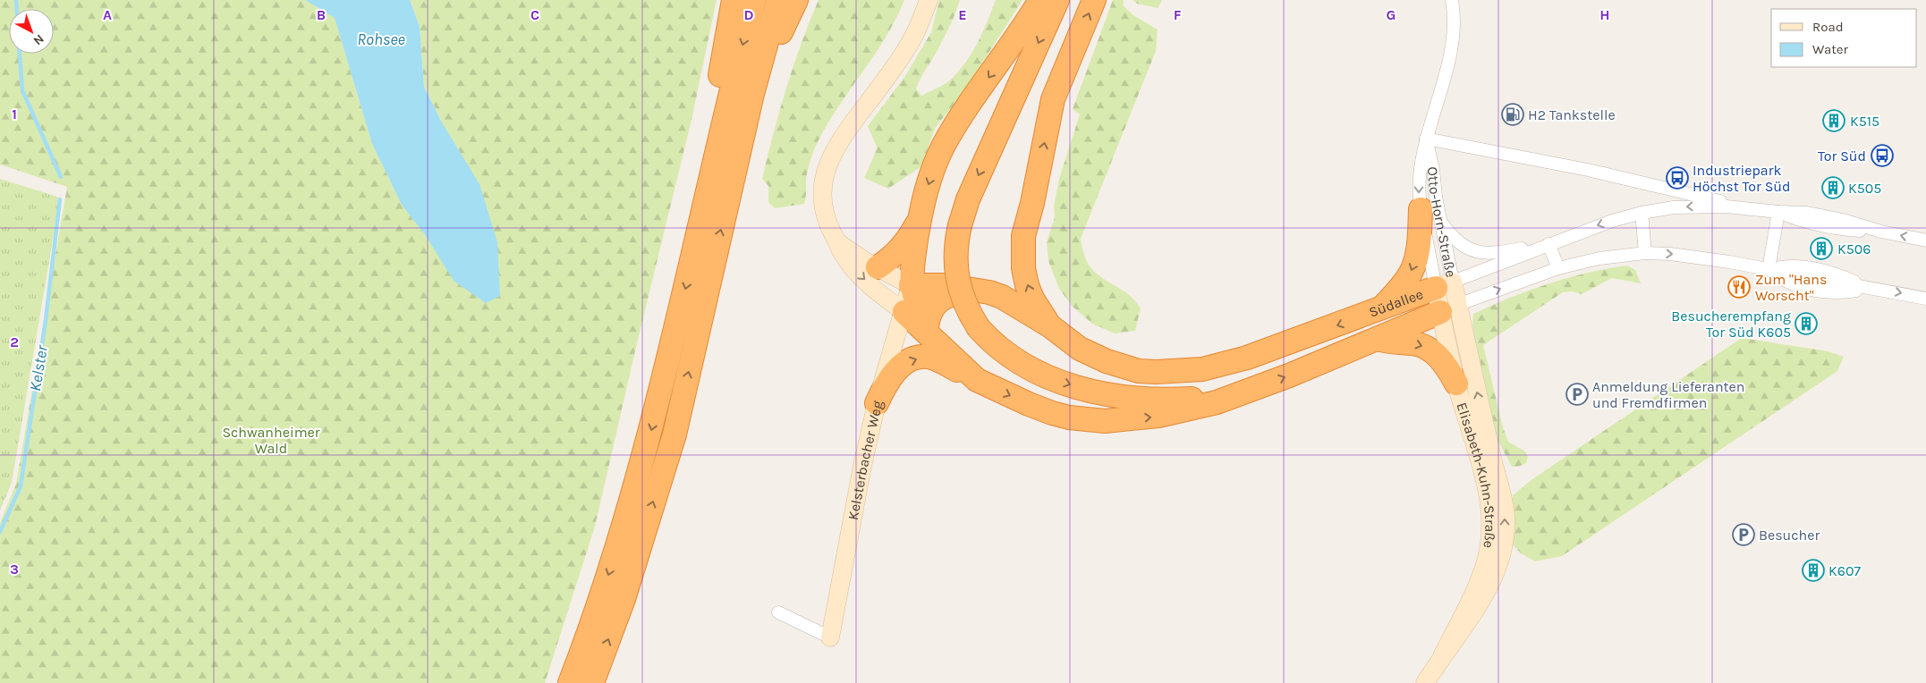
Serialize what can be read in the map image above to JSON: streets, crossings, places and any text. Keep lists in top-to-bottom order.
{
  "streets": {
    "highway": ["Südallee"],
    "street": ["Otto-Horn-Straße", "Kelsterbacher Weg", "Elisabeth-Kuhn-Straße"]
  },
  "crossings": [
    ["Otto-Horn-Straße", "Südallee"],
    ["Otto-Horn-Straße", "Elisabeth-Kuhn-Straße"],
    ["Südallee", "Elisabeth-Kuhn-Straße"]
  ],
  "water": ["Rohsee", "Kelster"],
  "parks": ["Schwanheimer Wald"],
  "places": {
    "fuel station": ["H2 Tankstelle"],
    "building": [
      "K515",
      "K505",
      "K506",
      "Besucherempfang Tor Süd K605",
      "K607"
    ],
    "bus stop": ["Tor Süd", "Industriepark Höchst Tor Süd"],
    "restaurant": ["Zum \"Hans Worscht\""],
    "parking": ["Anmeldung Lieferanten und Fremdfirmen", "Besucher"]
  },
  "legend": ["Road", "Water"],
  "north": "bottom right",
  "grid": {
    "columns": [
      "A",
      "B",
      "C",
      "D",
      "E",
      "F",
      "G",
      "H"
    ],
    "rows": ["1", "2", "3"]
  }
}
